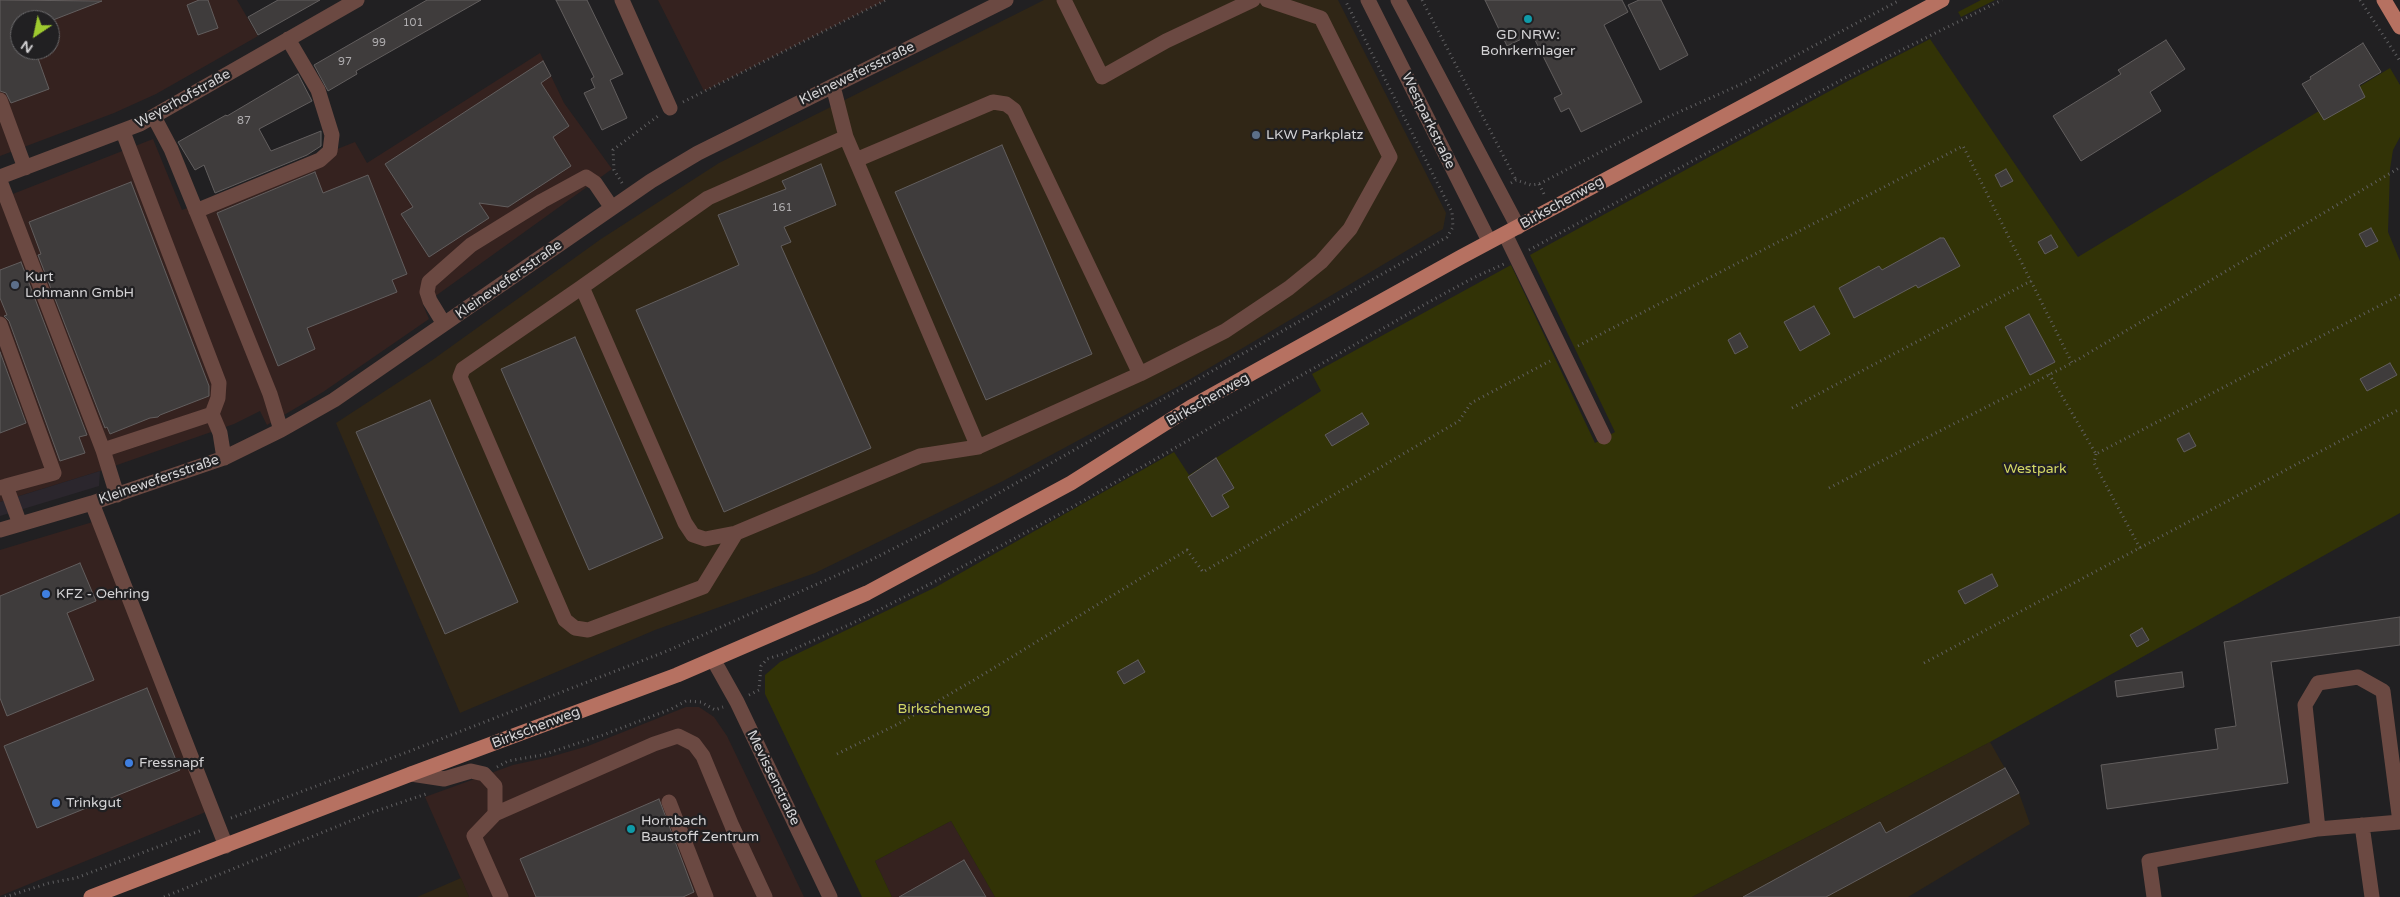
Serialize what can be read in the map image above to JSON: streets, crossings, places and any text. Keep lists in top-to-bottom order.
{
  "streets": {
    "main road": ["Birkschenweg"],
    "street": [
      "Kleinewefersstraße",
      "Weyerhofstraße",
      "Westparkstraße",
      "Mevissenstraße"
    ]
  },
  "crossings": [
    ["Westparkstraße", "Birkschenweg"],
    ["Birkschenweg", "Mevissenstraße"]
  ],
  "parks": ["Westpark", "Birkschenweg"],
  "places": [
    "GD NRW: Bohrkernlager",
    "LKW Parkplatz",
    "Kurt Lohmann GmbH",
    "KFZ - Oehring",
    "Fressnapf",
    "Trinkgut",
    "Hornbach Baustoff Zentrum"
  ],
  "house_numbers": [
    "101",
    "99",
    "97",
    "87",
    "161"
  ],
  "north": "bottom left"
}
